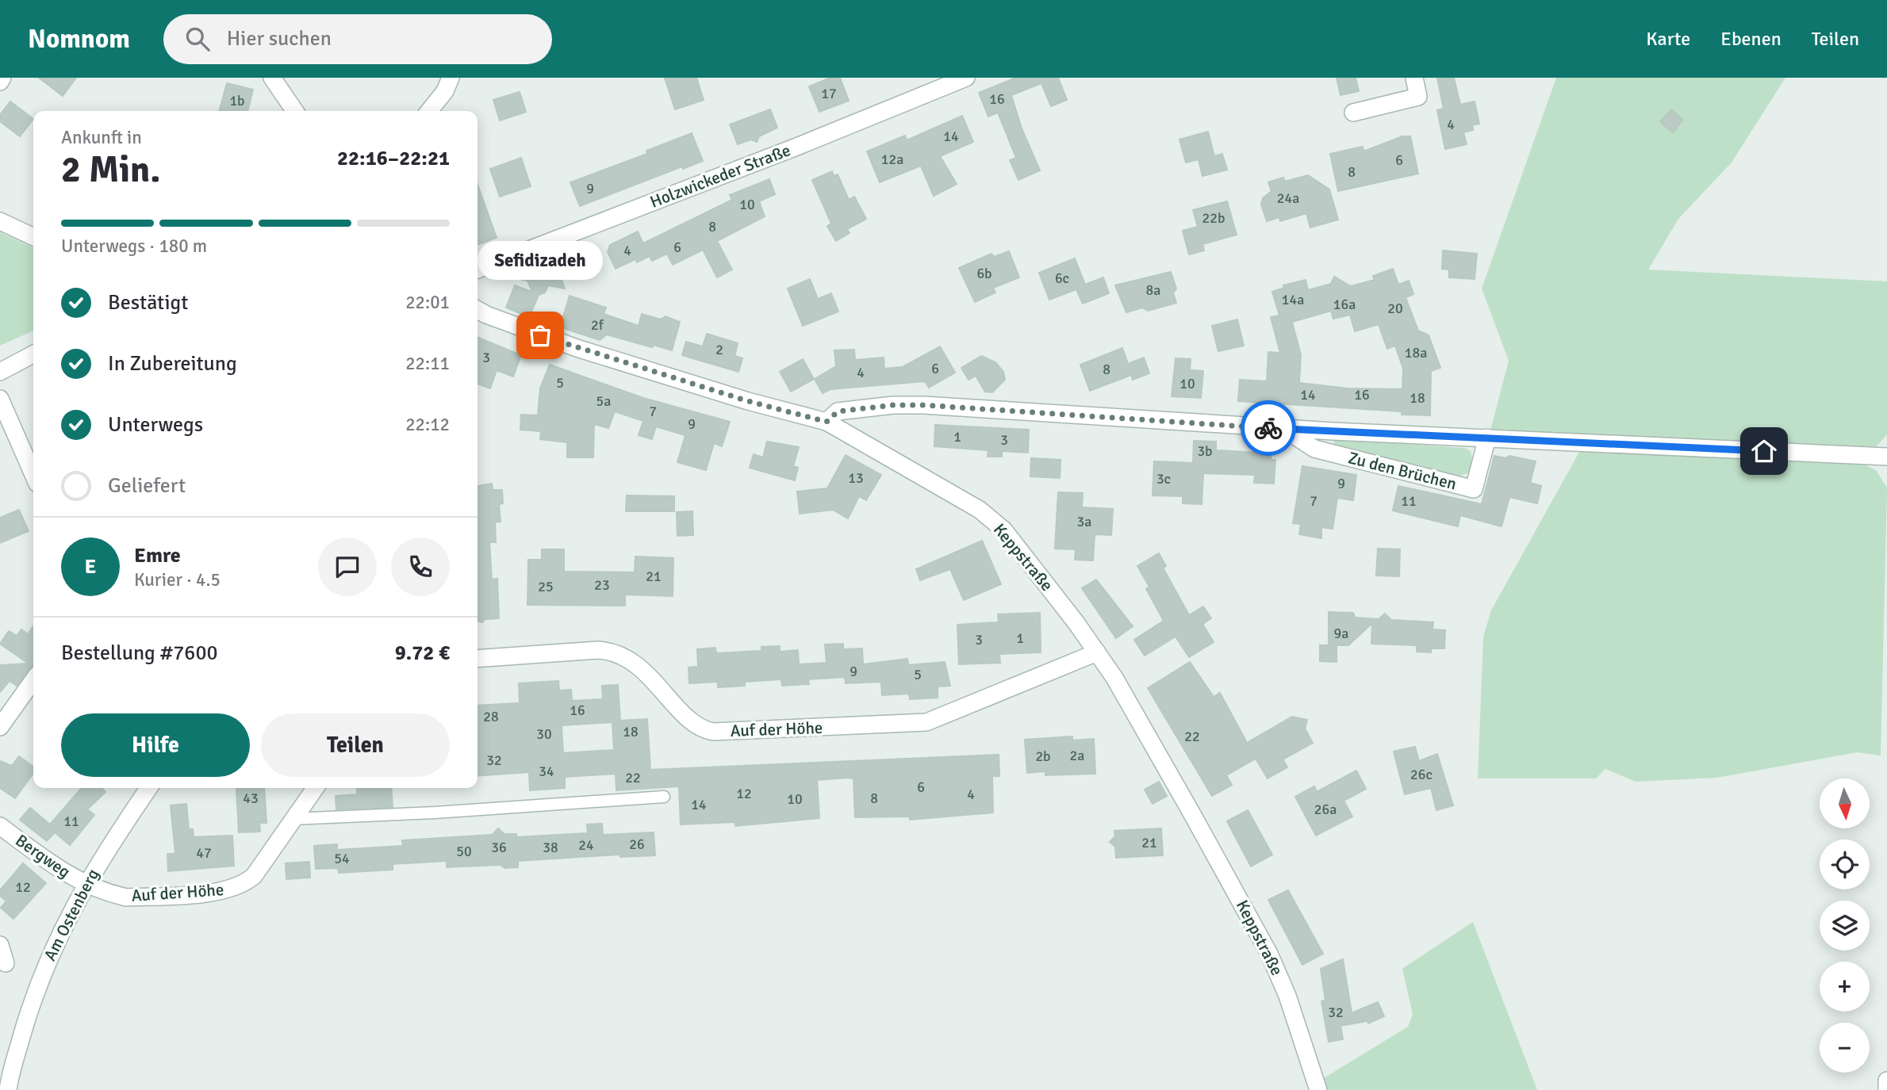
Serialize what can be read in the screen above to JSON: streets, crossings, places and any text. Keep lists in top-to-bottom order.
{
  "streets": {
    "street": [
      "Holzwickeder Straße",
      "Zu den Brüchen",
      "Keppstraße",
      "Auf der Höhe",
      "Bergweg",
      "Am Ostenberg"
    ]
  },
  "crossings": [
    ["Zu den Brüchen", "Keppstraße"],
    ["Keppstraße", "Auf der Höhe"],
    ["Auf der Höhe", "Bergweg"],
    ["Auf der Höhe", "Am Ostenberg"],
    ["Bergweg", "Am Ostenberg"]
  ],
  "places": ["Sefidizadeh"],
  "house_numbers": [
    "17",
    "16",
    "1b",
    "4",
    "14",
    "12a",
    "6",
    "8",
    "9",
    "24a",
    "10",
    "22b",
    "8",
    "6",
    "4",
    "6b",
    "6c",
    "8a",
    "14a",
    "16a",
    "20",
    "2f",
    "2",
    "18a",
    "3",
    "6",
    "8",
    "4",
    "5",
    "10",
    "14",
    "16",
    "18",
    "5a",
    "7",
    "9",
    "1",
    "3",
    "3b",
    "13",
    "3c",
    "9",
    "7",
    "11",
    "3a",
    "21",
    "23",
    "25",
    "9a",
    "1",
    "3",
    "9",
    "5",
    "16",
    "28",
    "18",
    "30",
    "22",
    "2a",
    "2b",
    "32",
    "34",
    "26c",
    "22",
    "6",
    "12",
    "4",
    "43",
    "8",
    "10",
    "14",
    "26a",
    "11",
    "21",
    "26",
    "24",
    "36",
    "38",
    "50",
    "47",
    "54",
    "12",
    "32"
  ],
  "north": "bottom",
  "page": {
    "header": "Nomnom",
    "search": "Hier suchen",
    "nav": ["Karte", "Ebenen", "Teilen"],
    "heading": ["2 Min.", "Ankunft in", "22:16–22:21"],
    "panel": [
      "Emre",
      "Kurier · 4.5",
      "Bestellung #7600",
      "9.72 €"
    ],
    "bar": "Unterwegs · 180 m",
    "bubble": "Sefidizadeh",
    "list": [
      ["Bestätigt", "22:01"],
      ["In Zubereitung", "22:11"],
      ["Unterwegs", "22:12"],
      "Geliefert"
    ],
    "round": "E",
    "buttons": ["Hilfe", "Teilen"],
    "map_buttons": ["+", "−"]
  }
}
